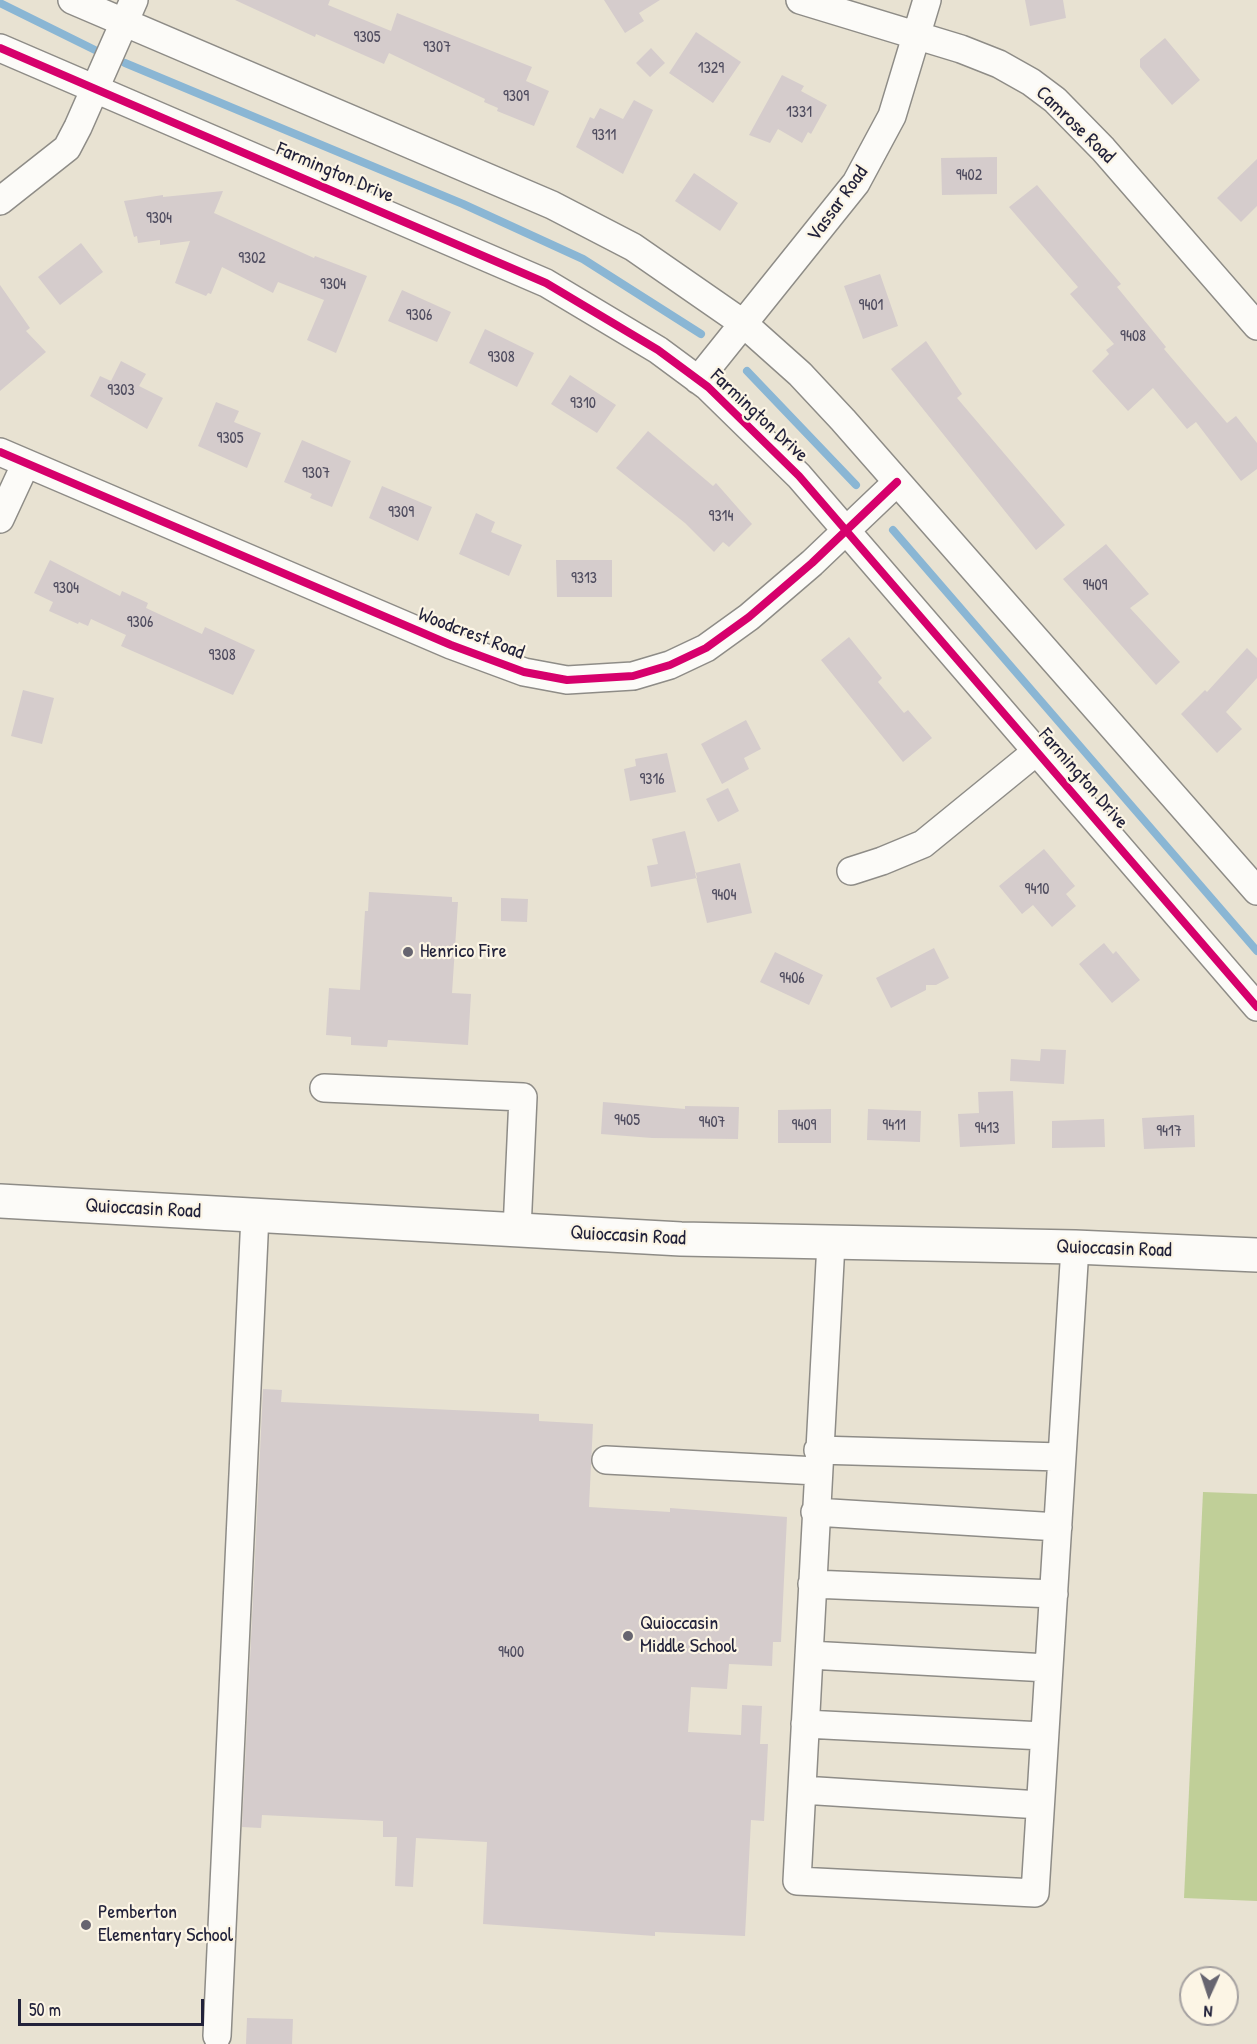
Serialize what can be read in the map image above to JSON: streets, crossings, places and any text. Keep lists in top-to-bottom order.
{
  "streets": {
    "main road": ["Quioccasin Road"],
    "street": [
      "Camrose Road",
      "Farmington Drive",
      "Vassar Road",
      "Woodcrest Road"
    ]
  },
  "crossings": [
    ["Camrose Road", "Vassar Road"],
    ["Farmington Drive", "Vassar Road"],
    ["Farmington Drive", "Woodcrest Road"]
  ],
  "places": ["Henrico Fire", "Quioccasin Middle School", "Pemberton Elementary School"],
  "house_numbers": [
    "9305",
    "9307",
    "1329",
    "9309",
    "1331",
    "9311",
    "9402",
    "9304",
    "9302",
    "9304",
    "9401",
    "9306",
    "9408",
    "9308",
    "9303",
    "9310",
    "9305",
    "9307",
    "9309",
    "9314",
    "9313",
    "9409",
    "9304",
    "9306",
    "9308",
    "9316",
    "9410",
    "9404",
    "9406",
    "9405",
    "9407",
    "9409",
    "9411",
    "9413",
    "9417",
    "9400"
  ],
  "scale_bar": "50 m",
  "north": "bottom"
}
